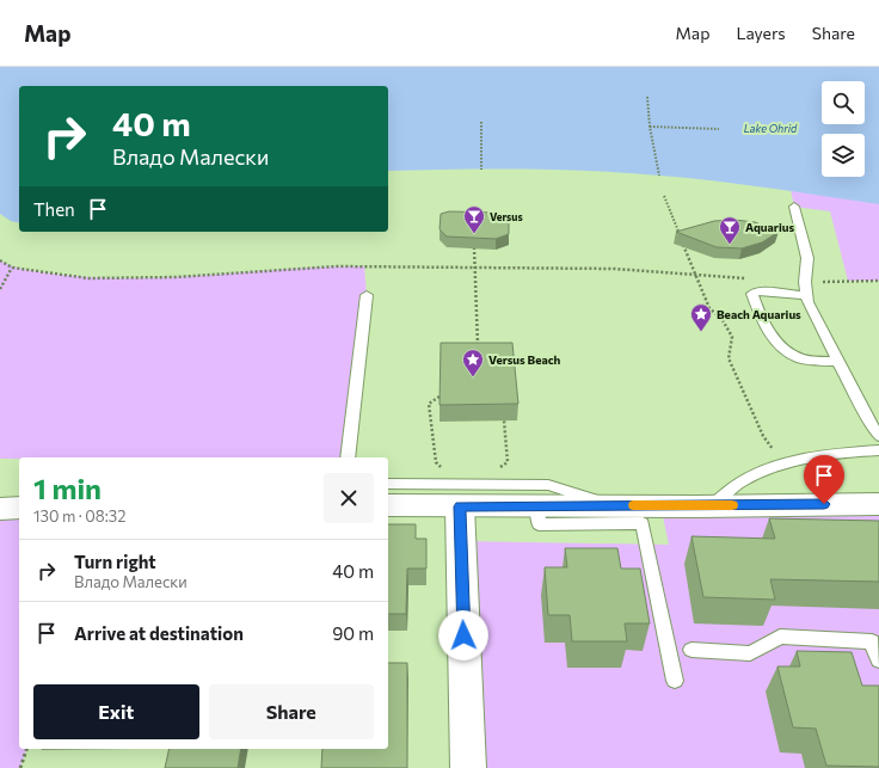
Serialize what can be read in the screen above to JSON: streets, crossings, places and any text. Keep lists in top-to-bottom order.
{
  "water": ["Lake Ohrid"],
  "places": {
    "bar": ["Versus", "Aquarius"],
    "place": ["Beach Aquarius", "Versus Beach"]
  },
  "page": {
    "header": "Map",
    "nav": ["Map", "Layers", "Share"],
    "turn": ["40 m", "Владо Малески"],
    "then": "Then",
    "heading": ["1 min", "130 m · 08:32"],
    "list": [
      {
        "name": "Turn right",
        "note": "Владо Малески",
        "value": "40 m"
      },
      {
        "name": "Arrive at destination",
        "value": "90 m"
      }
    ],
    "buttons": ["Exit", "Share"]
  }
}
